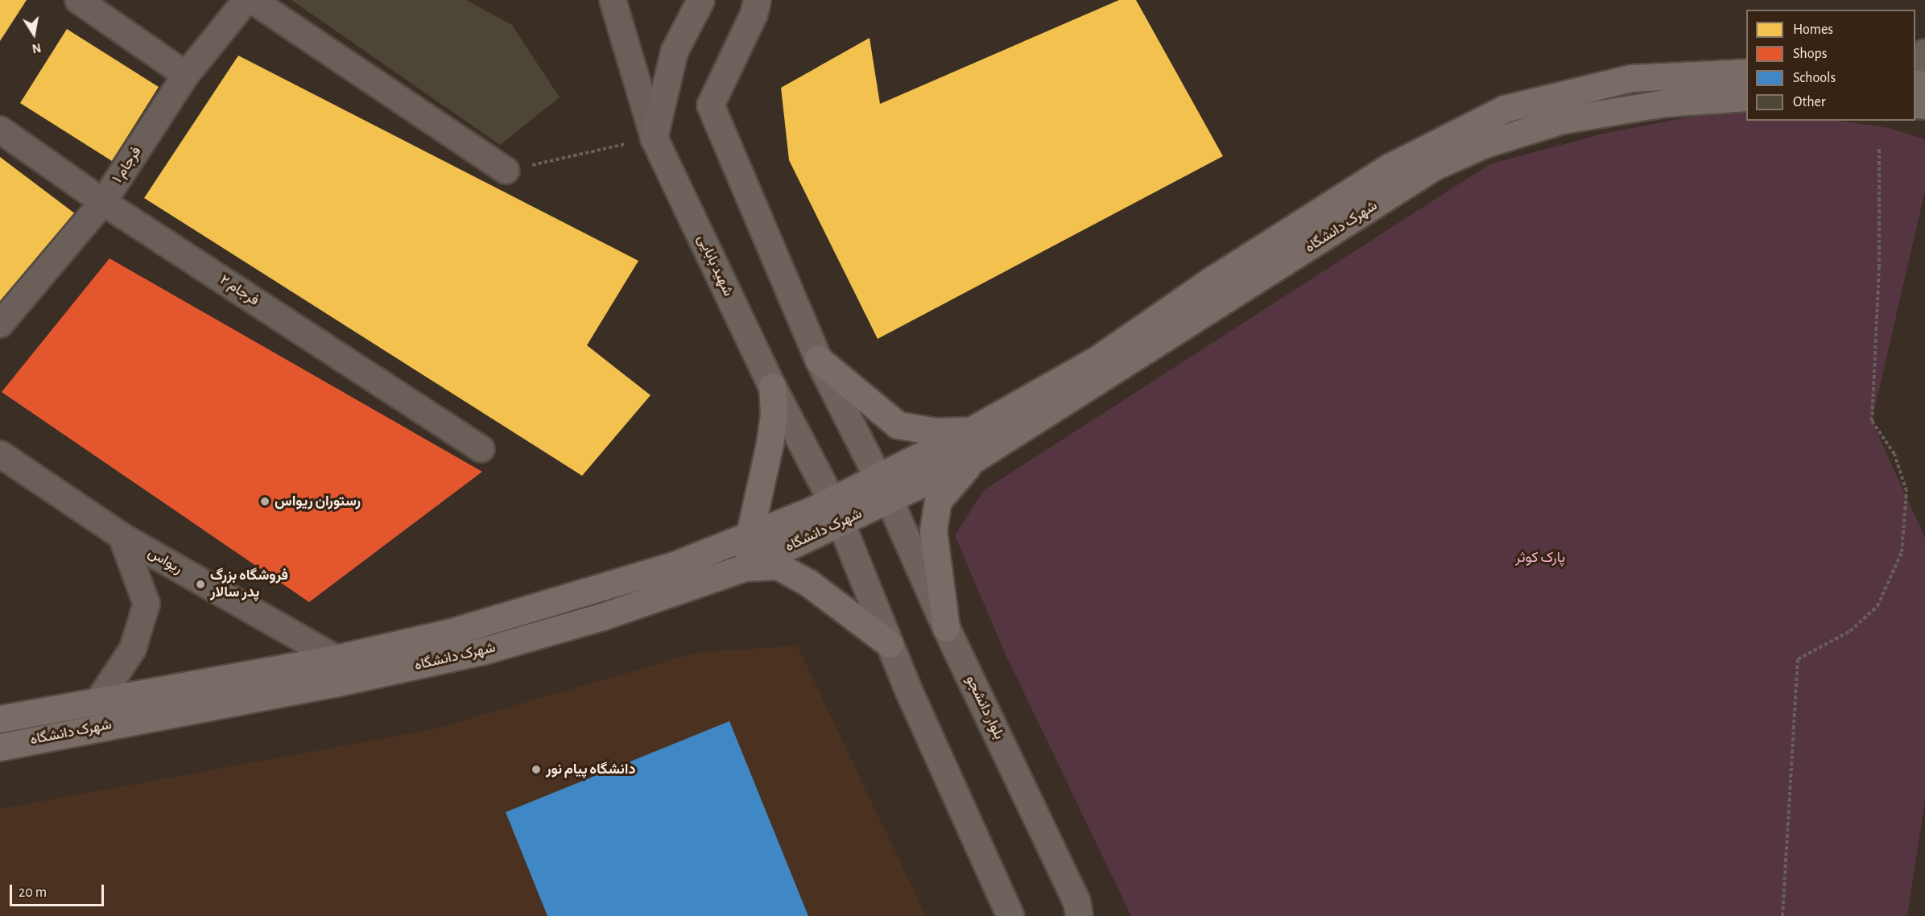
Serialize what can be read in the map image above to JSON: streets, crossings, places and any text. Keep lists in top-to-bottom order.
{
  "streets": {
    "main road": ["شهرک دانشگاه", "شهید بابایی", "بلوار دانشجو"],
    "street": ["فرجام ۱", "فرجام ۲", "ریواس"]
  },
  "crossings": [
    ["فرجام ۱", "فرجام ۲"],
    ["شهرک دانشگاه", "شهید بابایی"],
    ["شهرک دانشگاه", "بلوار دانشجو"]
  ],
  "parks": ["پارک کوثر"],
  "places": ["رستوران ریواس", "فروشگاه بزرگ پدر سالار", "دانشگاه پیام نور"],
  "legend": [
    "Homes",
    "Shops",
    "Schools",
    "Other"
  ],
  "scale_bar": "20 m",
  "north": "bottom"
}
